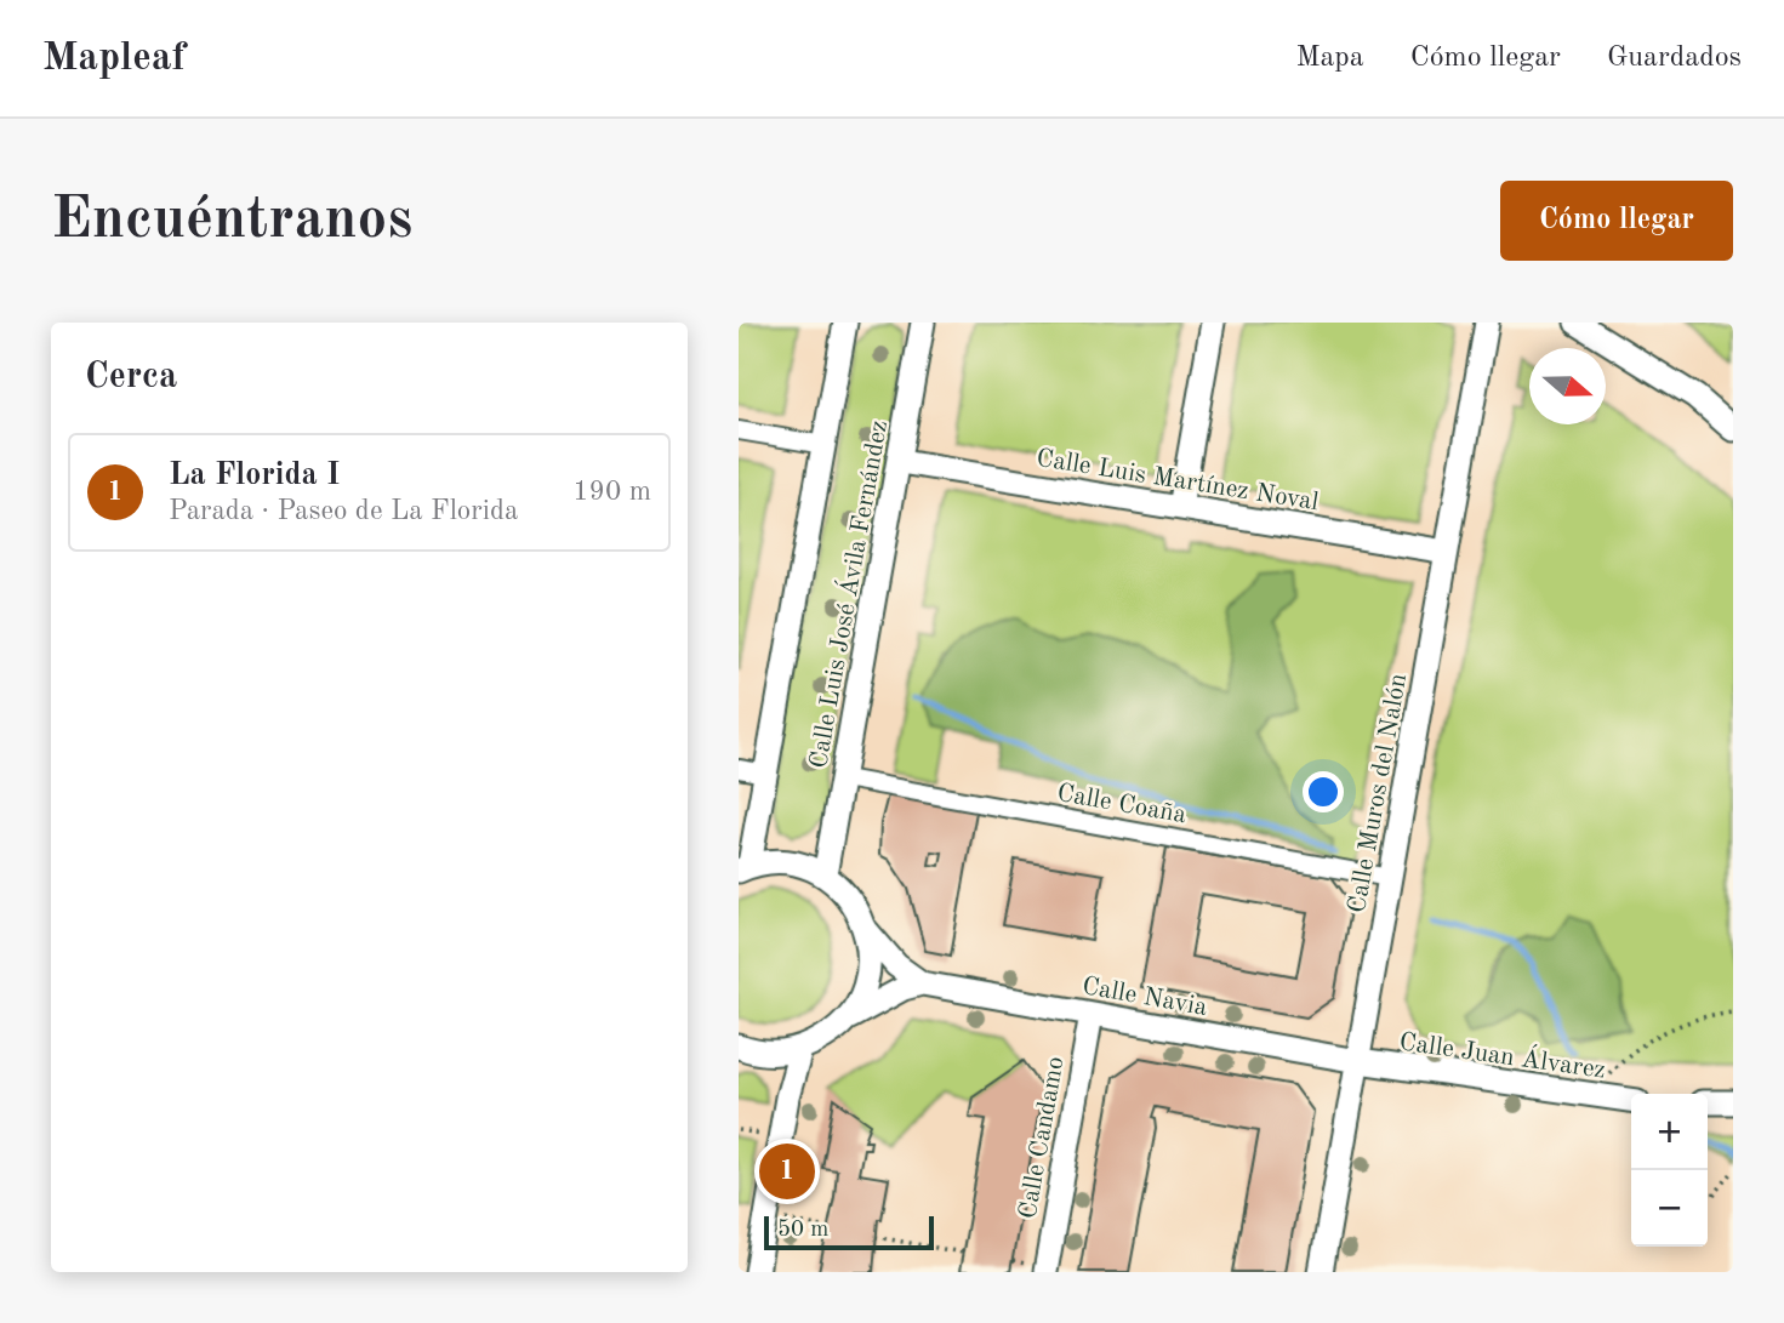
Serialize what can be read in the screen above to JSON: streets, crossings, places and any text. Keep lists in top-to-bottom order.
{
  "streets": {
    "street": [
      "Calle Luis Martínez Noval",
      "Calle Luis José Ávila Fernández",
      "Calle Muros del Nalón",
      "Calle Coaña",
      "Calle Navia",
      "Calle Juan Álvarez",
      "Calle Candamo"
    ]
  },
  "crossings": [
    ["Calle Luis Martínez Noval", "Calle Luis José Ávila Fernández"],
    ["Calle Luis Martínez Noval", "Calle Muros del Nalón"],
    ["Calle Luis José Ávila Fernández", "Calle Coaña"],
    ["Calle Luis José Ávila Fernández", "Calle Navia"],
    ["Calle Muros del Nalón", "Calle Coaña"],
    ["Calle Muros del Nalón", "Calle Navia"],
    ["Calle Muros del Nalón", "Calle Juan Álvarez"],
    ["Calle Navia", "Calle Juan Álvarez"],
    ["Calle Navia", "Calle Candamo"]
  ],
  "scale_bar": "50 m",
  "north": "right",
  "page": {
    "header": "Mapleaf",
    "nav": ["Mapa", "Cómo llegar", "Guardados"],
    "buttons": "Cómo llegar",
    "title": "Encuéntranos",
    "heading": "Cerca",
    "list": [
      {
        "mark": "1",
        "name": "La Florida I",
        "note": "Parada · Paseo de La Florida",
        "value": "190 m"
      }
    ],
    "map_buttons": ["+", "−"],
    "pins": "1",
    "scale": "50 m"
  }
}
